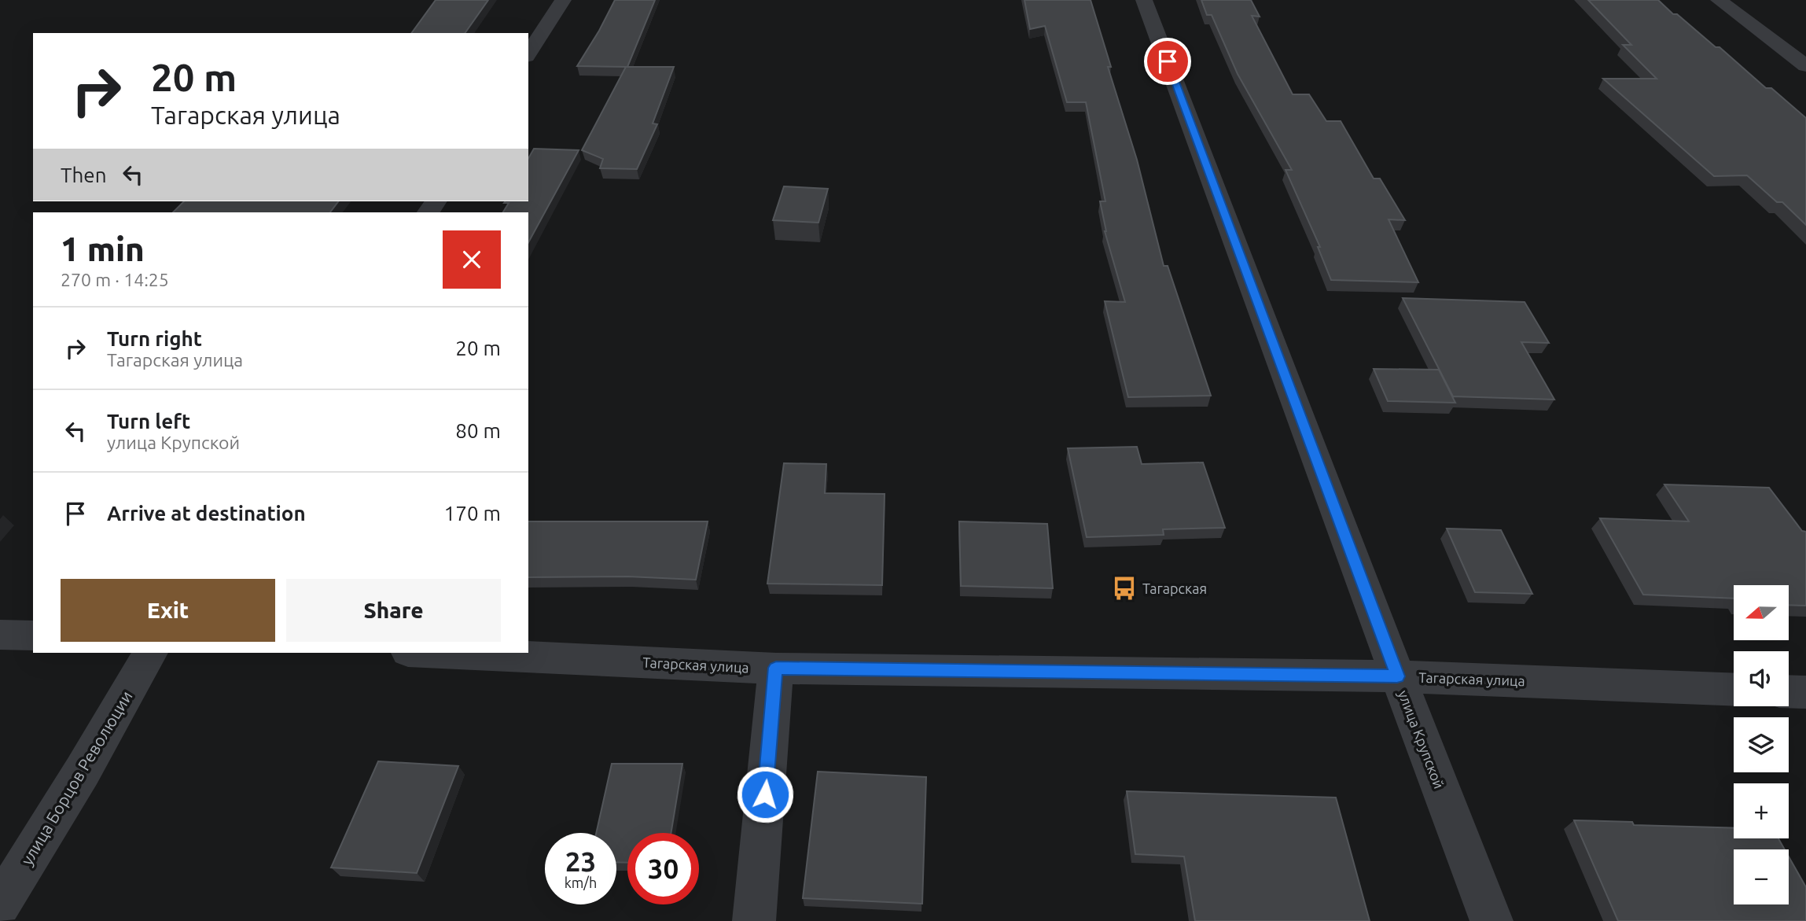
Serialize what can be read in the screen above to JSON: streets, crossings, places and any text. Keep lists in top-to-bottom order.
{
  "streets": {
    "street": ["Тагарская улица", "улица Крупской", "улица Борцов Революции"]
  },
  "crossings": [
    ["Тагарская улица", "улица Крупской"]
  ],
  "places": {
    "bus stop": ["Тагарская"]
  },
  "north": "left",
  "page": {
    "turn": ["20 m", "Тагарская улица"],
    "then": "Then",
    "heading": ["1 min", "270 m · 14:25"],
    "list": [
      {
        "name": "Turn right",
        "note": "Тагарская улица",
        "value": "20 m"
      },
      {
        "name": "Turn left",
        "note": "улица Крупской",
        "value": "80 m"
      },
      {
        "name": "Arrive at destination",
        "value": "170 m"
      }
    ],
    "buttons": ["Exit", "Share"],
    "map_buttons": ["+", "−"],
    "speed": "23 km/h",
    "limit": "30"
  }
}
